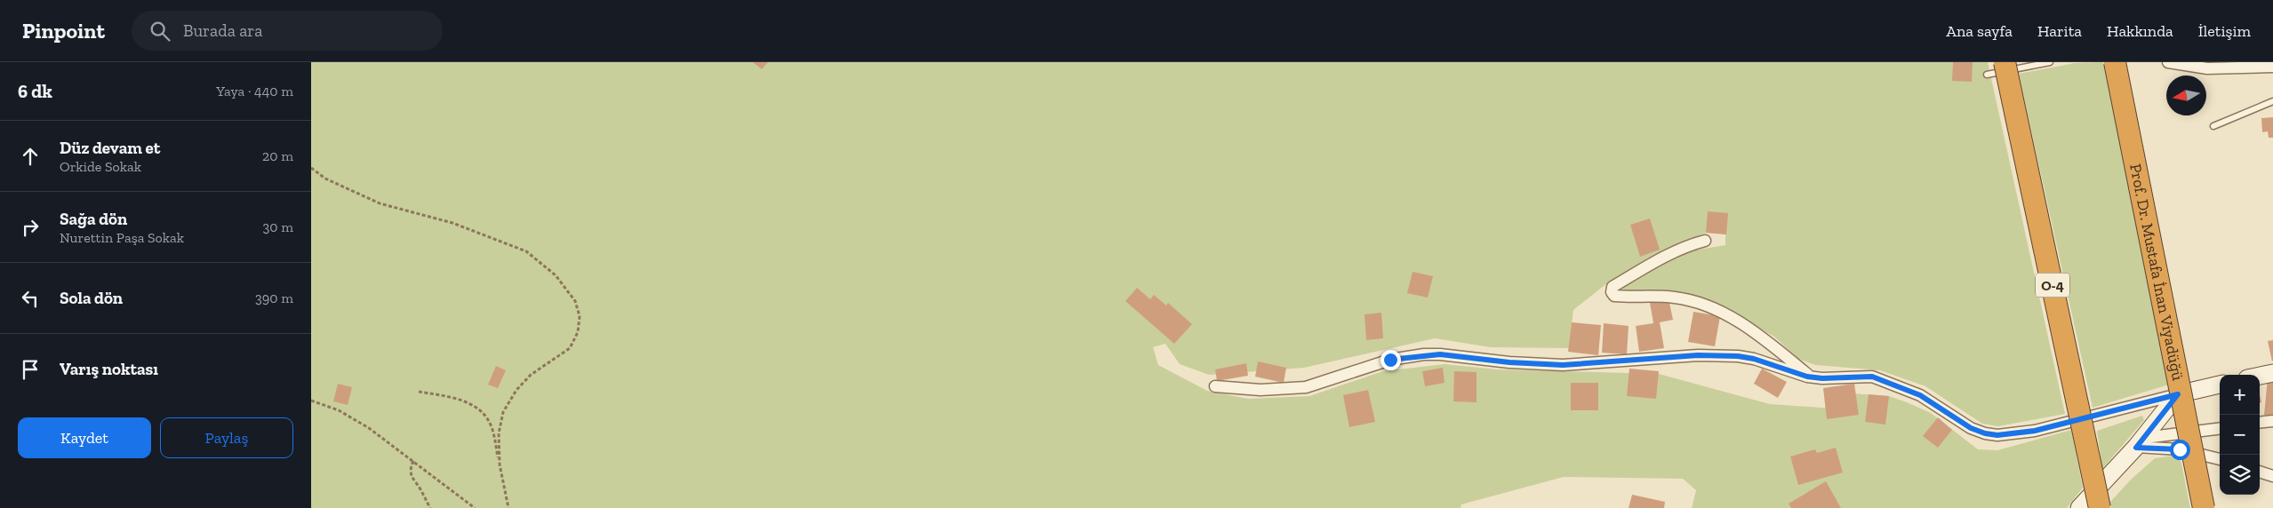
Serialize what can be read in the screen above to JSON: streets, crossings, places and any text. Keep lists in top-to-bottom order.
{
  "streets": {
    "highway": ["Prof. Dr. Mustafa İnan Viyadüğü", "O-4"]
  },
  "north": "left",
  "page": {
    "header": "Pinpoint",
    "search": "Burada ara",
    "nav": [
      "Ana sayfa",
      "Harita",
      "Hakkında",
      "İletişim"
    ],
    "heading": ["6 dk", "Yaya · 440 m"],
    "list": [
      ["Düz devam et", "Orkide Sokak", "20 m"],
      ["Sağa dön", "Nurettin Paşa Sokak", "30 m"],
      ["Sola dön", "390 m"],
      "Varış noktası"
    ],
    "map_buttons": ["+", "−"],
    "buttons": ["Kaydet", "Paylaş"]
  }
}
